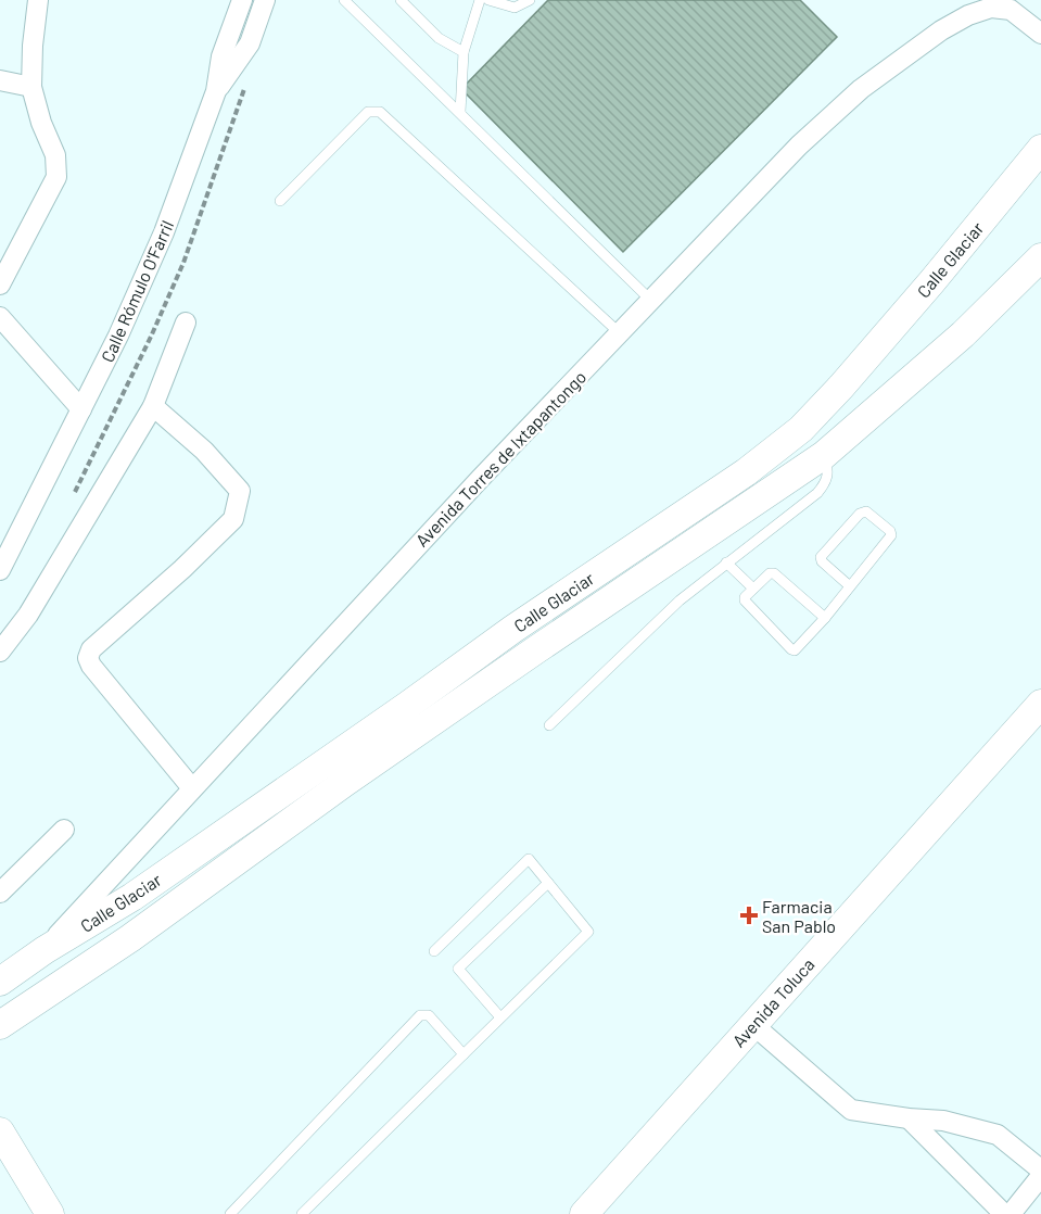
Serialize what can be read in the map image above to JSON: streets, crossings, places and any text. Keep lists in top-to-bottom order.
{
  "streets": {
    "street": [
      "Calle Glaciar",
      "Calle Rómulo O'Farril",
      "Avenida Torres de Ixtapantongo",
      "Avenida Toluca"
    ]
  },
  "crossings": [
    ["Calle Glaciar", "Avenida Torres de Ixtapantongo"]
  ],
  "places": {
    "health": ["Farmacia San Pablo"]
  }
}
